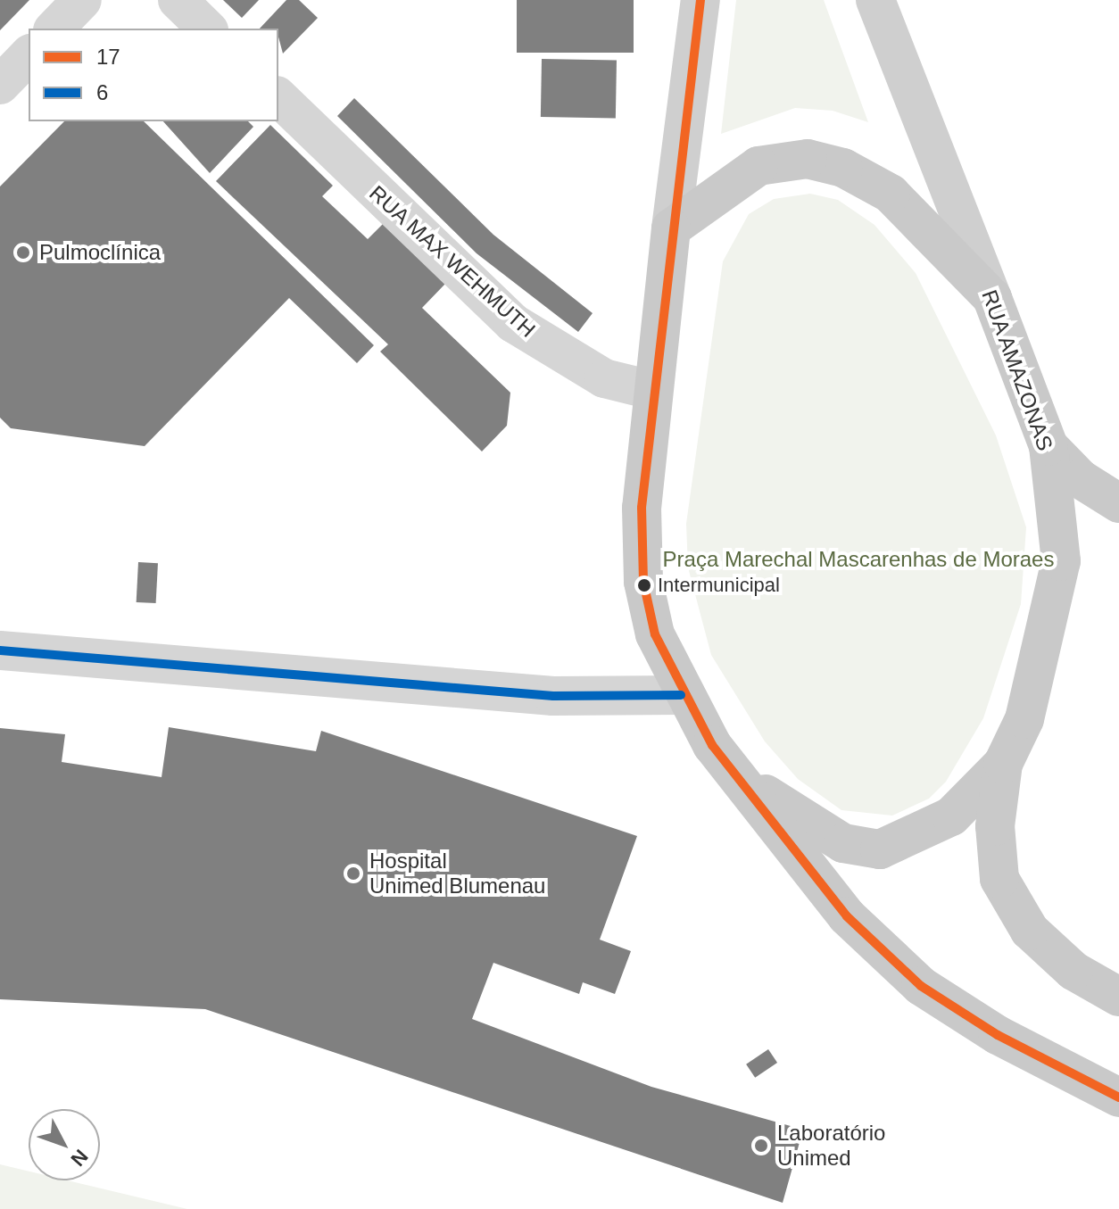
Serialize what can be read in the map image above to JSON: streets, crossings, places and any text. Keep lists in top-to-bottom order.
{
  "streets": {
    "main road": ["RUA AMAZONAS"],
    "street": ["RUA MAX WEHMUTH"]
  },
  "parks": ["Praça Marechal Mascarenhas de Moraes"],
  "places": [
    "Pulmoclínica",
    "Intermunicipal",
    "Hospital Unimed Blumenau",
    "Laboratório Unimed"
  ],
  "lines": ["transit line 17", "transit line 6"],
  "legend": ["17", "6"],
  "north": "bottom right"
}
